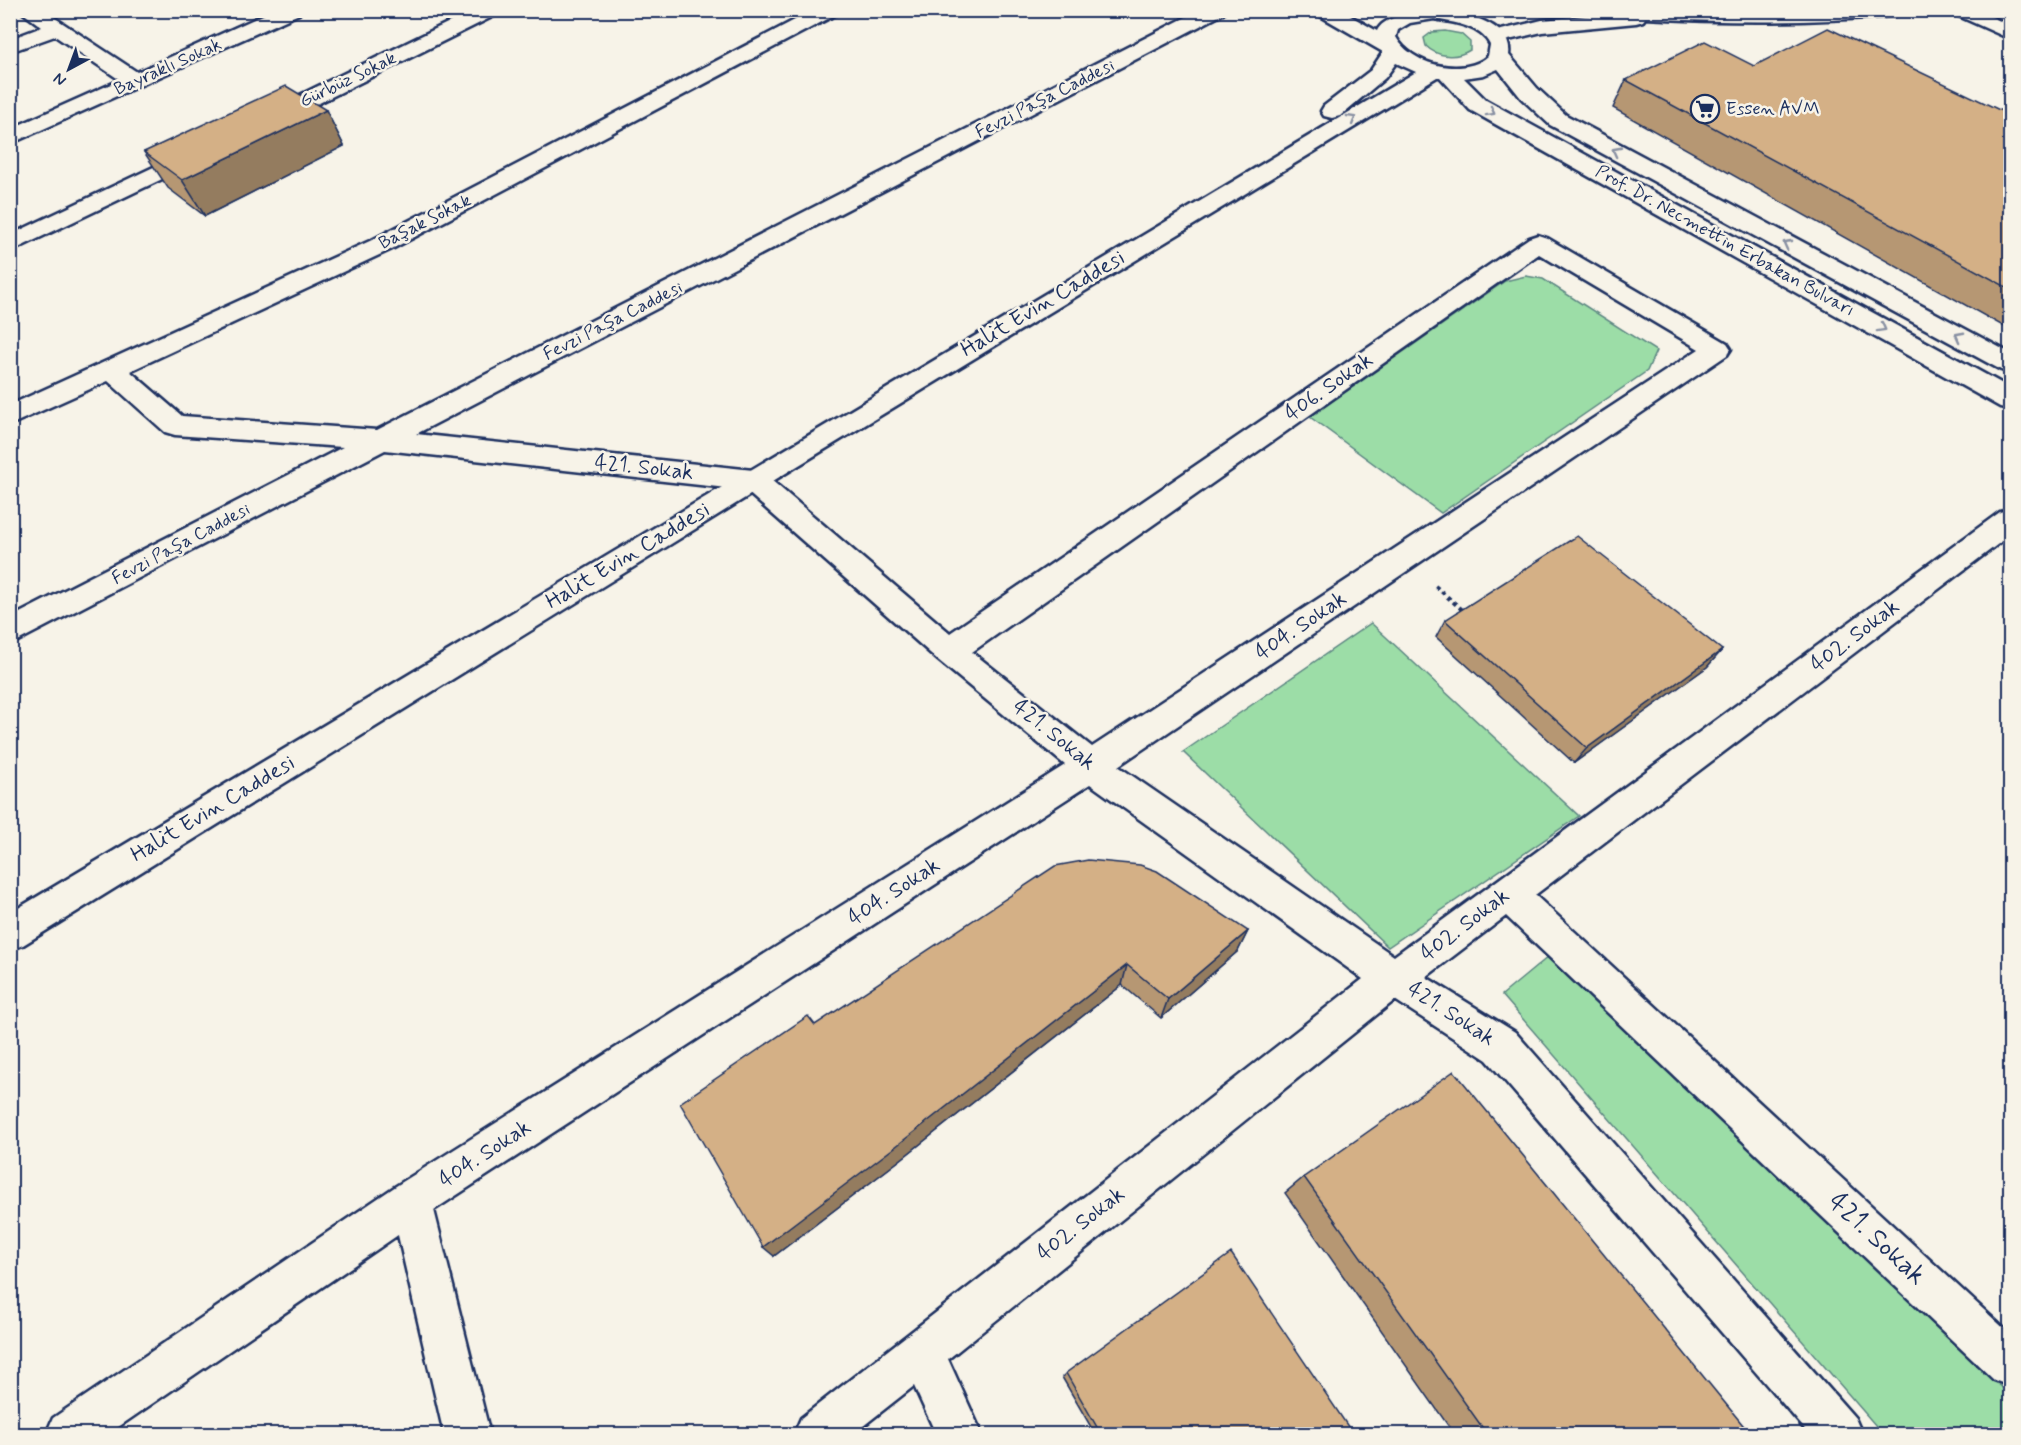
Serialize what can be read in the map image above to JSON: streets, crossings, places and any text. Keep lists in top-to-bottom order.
{
  "streets": {
    "street": [
      "Bayraklı Sokak",
      "Gürbüz Sokak",
      "Fevzi Paşa Caddesi",
      "Başak Sokak",
      "Prof. Dr. Necmettin Erbakan Bulvarı",
      "Halit Evin Caddesi",
      "406. Sokak",
      "421. Sokak",
      "404. Sokak",
      "402. Sokak"
    ]
  },
  "crossings": [
    ["Fevzi Paşa Caddesi", "421. Sokak"],
    ["Başak Sokak", "421. Sokak"],
    ["Prof. Dr. Necmettin Erbakan Bulvarı", "Halit Evin Caddesi"],
    ["Halit Evin Caddesi", "421. Sokak"],
    ["406. Sokak", "421. Sokak"],
    ["406. Sokak", "404. Sokak"],
    ["421. Sokak", "404. Sokak"],
    ["421. Sokak", "402. Sokak"]
  ],
  "places": {
    "supermarket": ["Essen AVM"]
  },
  "north": "bottom left"
}
